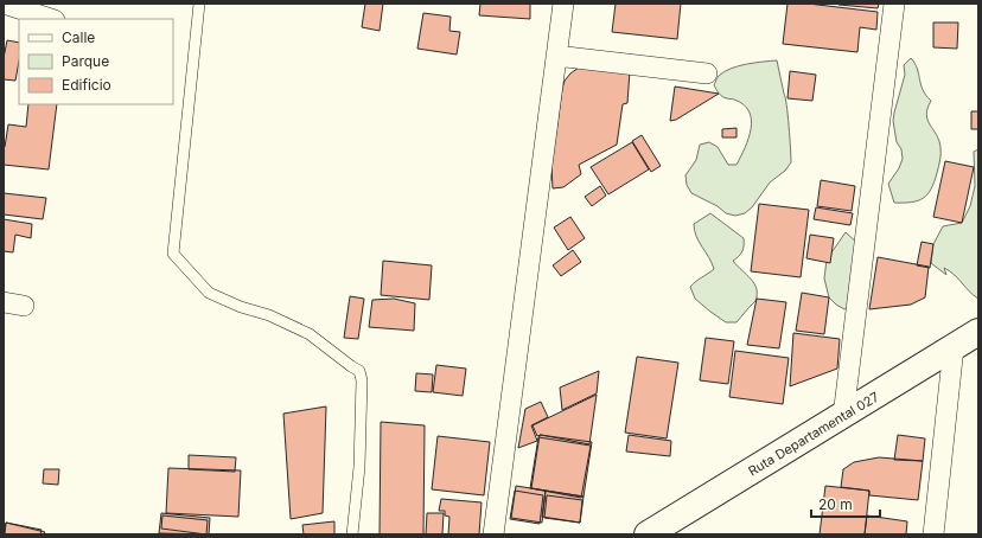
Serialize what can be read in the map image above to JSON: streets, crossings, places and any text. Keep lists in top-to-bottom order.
{
  "streets": {
    "main road": ["Ruta Departamental 027"]
  },
  "legend": ["Calle", "Parque", "Edificio"],
  "scale_bar": "20 m"
}
